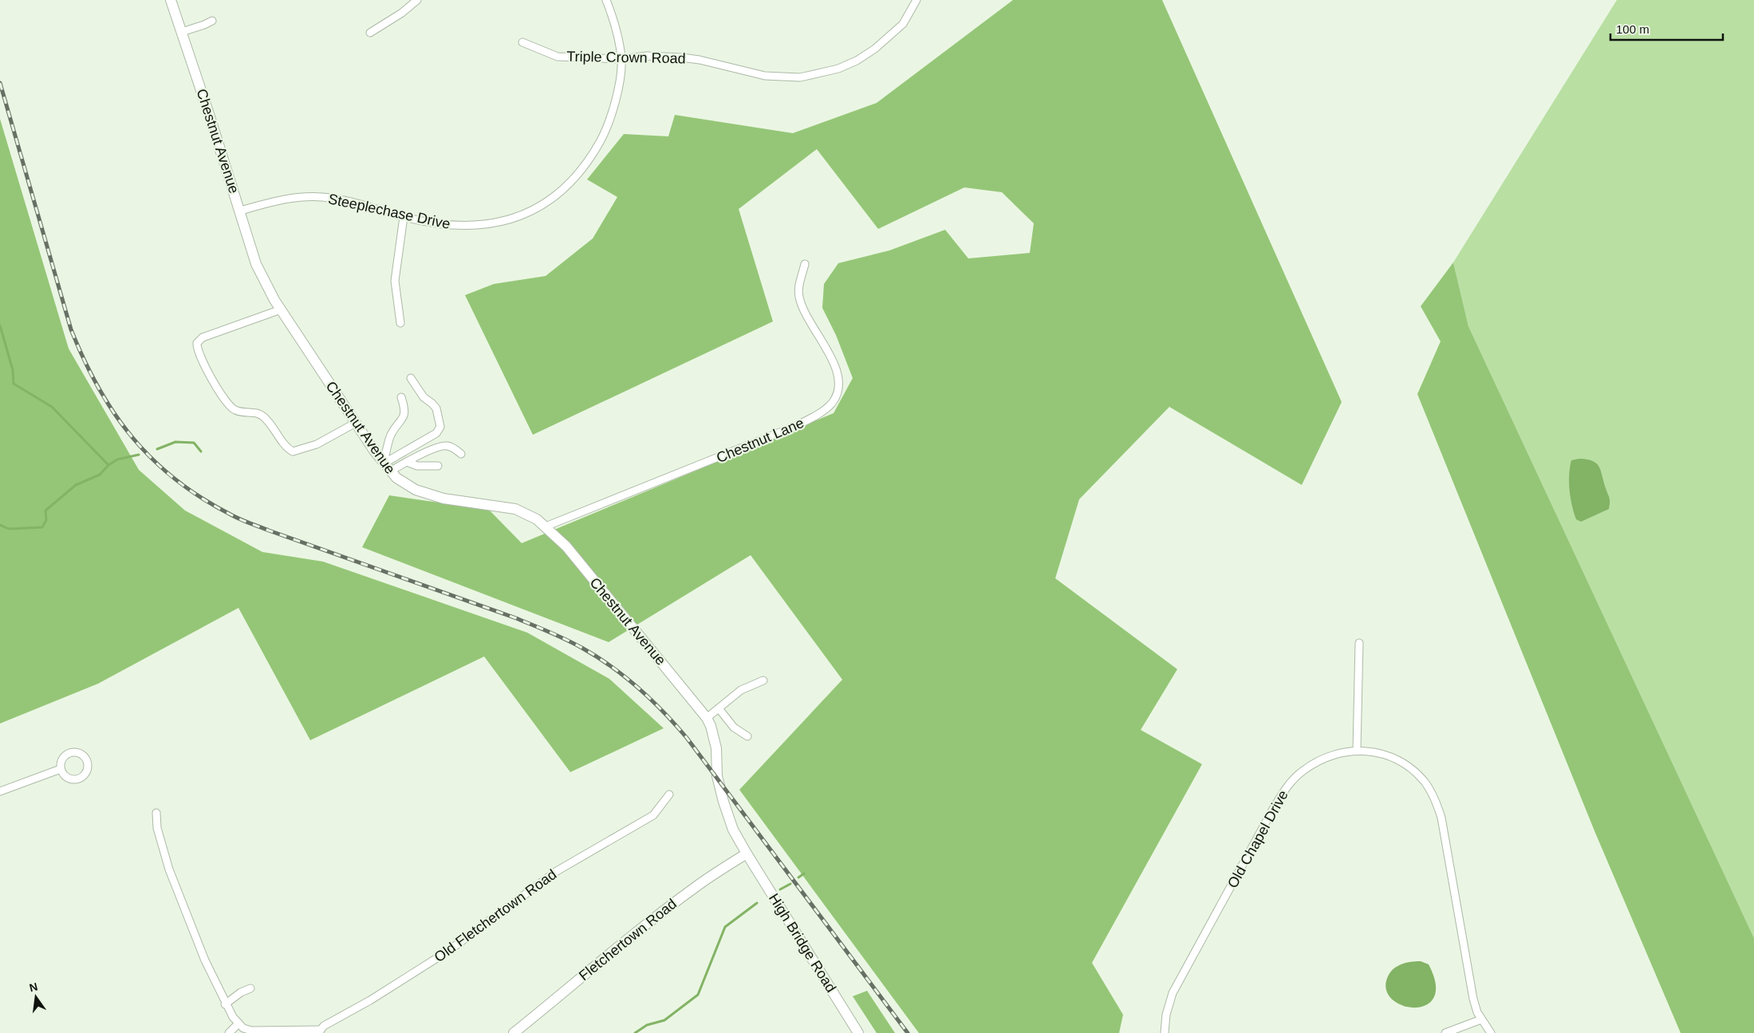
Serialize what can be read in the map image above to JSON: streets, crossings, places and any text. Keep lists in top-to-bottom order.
{
  "streets": {
    "street": [
      "Triple Crown Road",
      "Chestnut Avenue",
      "Steeplechase Drive",
      "Chestnut Lane",
      "Old Chapel Drive",
      "Old Fletchertown Road",
      "Fletchertown Road",
      "High Bridge Road"
    ]
  },
  "crossings": [
    ["Triple Crown Road", "Steeplechase Drive"],
    ["Chestnut Avenue", "Steeplechase Drive"],
    ["Chestnut Avenue", "Chestnut Lane"],
    ["Chestnut Avenue", "Fletchertown Road"],
    ["Chestnut Avenue", "High Bridge Road"],
    ["Fletchertown Road", "High Bridge Road"]
  ],
  "scale_bar": "100 m",
  "north": "top"
}
